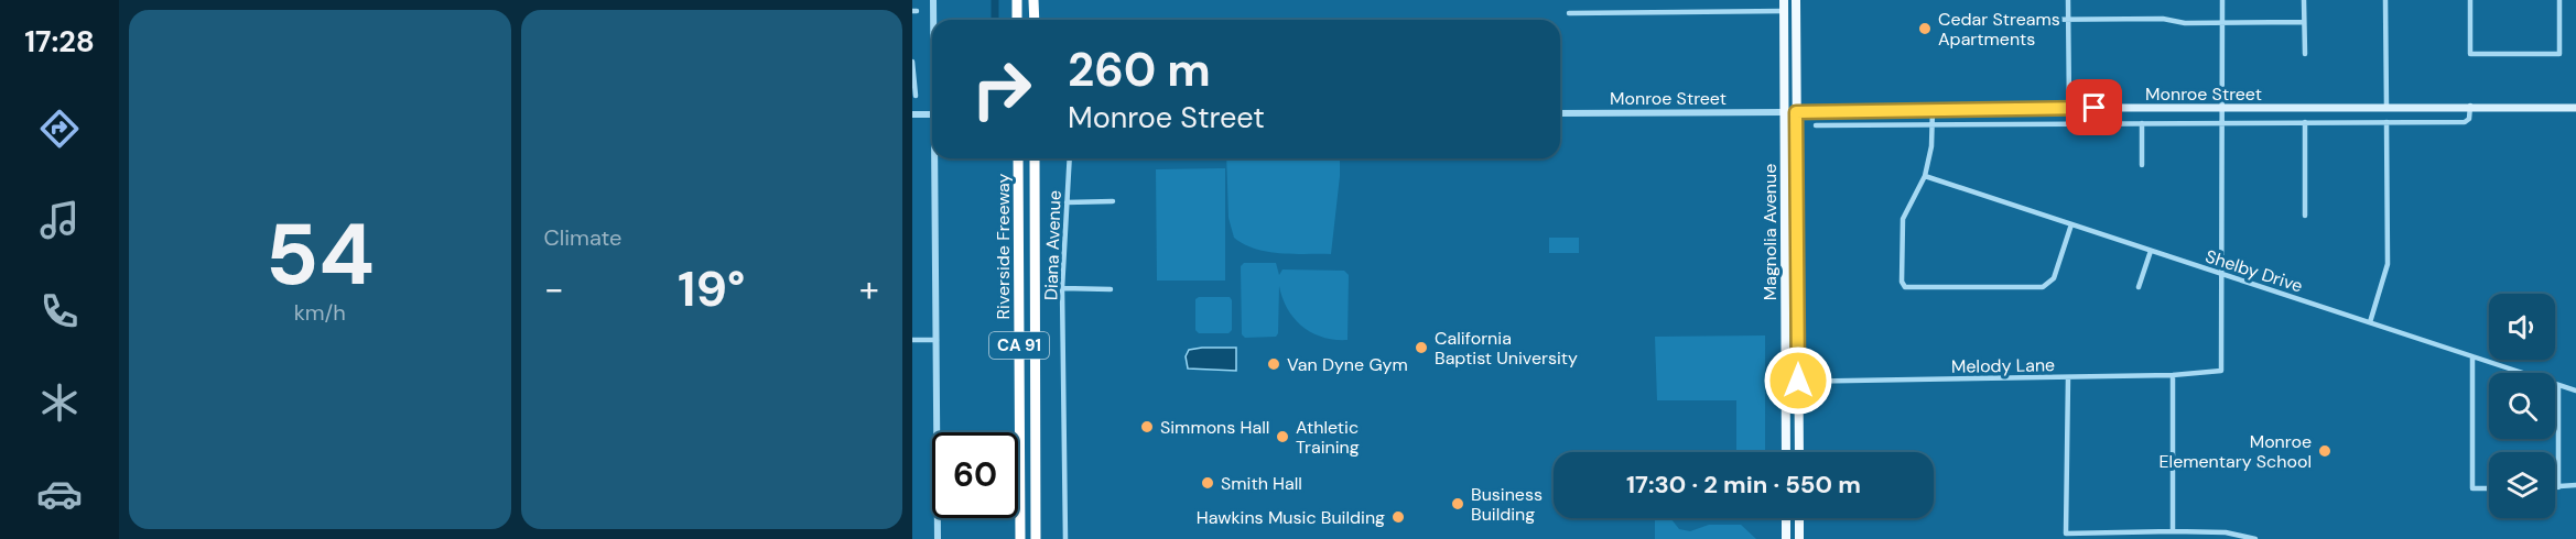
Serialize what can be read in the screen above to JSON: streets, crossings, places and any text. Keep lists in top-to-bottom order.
{
  "streets": {
    "highway": ["Riverside Freeway", "CA 91"],
    "main road": ["Monroe Street", "Magnolia Avenue"],
    "street": ["Diana Avenue", "Shelby Drive", "Melody Lane"]
  },
  "crossings": [
    ["Monroe Street", "Magnolia Avenue"],
    ["Magnolia Avenue", "Melody Lane"],
    ["Shelby Drive", "Melody Lane"]
  ],
  "places": [
    "Cedar Streams Apartments",
    "California Baptist University",
    "Van Dyne Gym",
    "Simmons Hall",
    "Athletic Training",
    "Monroe Elementary School",
    "Smith Hall",
    "Business Building",
    "Hawkins Music Building"
  ],
  "page": {
    "tabs": "17:28",
    "tile": [
      ["54", "km/h"],
      "Climate"
    ],
    "turn": ["260 m", "Monroe Street"],
    "heat": ["−", "19°", "+"],
    "limit": "60",
    "trip": "17:30 · 2 min · 550 m"
  }
}
